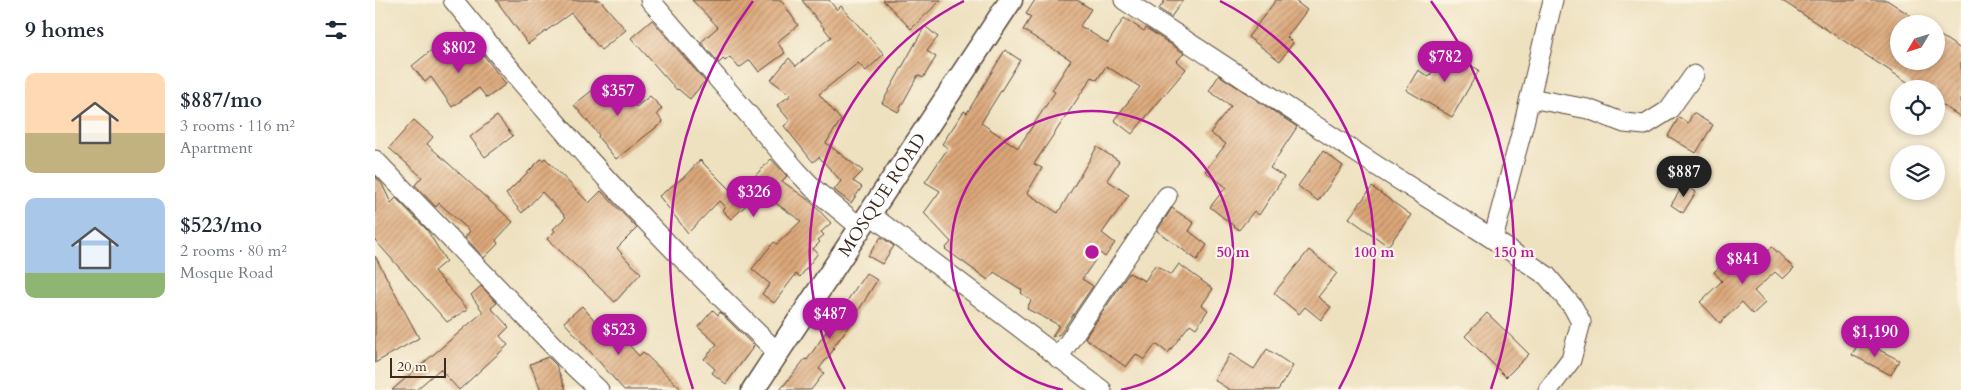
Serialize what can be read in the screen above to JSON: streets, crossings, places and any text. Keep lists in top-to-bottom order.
{
  "streets": {
    "street": ["MOSQUE ROAD"]
  },
  "scale_bar": "20 m",
  "north": "bottom left",
  "page": {
    "heading": "9 homes",
    "price": [
      "$802",
      "$782",
      "$357",
      "$887",
      "$326",
      "$841",
      "$487",
      "$523",
      "$1,190"
    ],
    "list": [
      {
        "name": "$887/mo",
        "note": "3 rooms · 116 m² · Apartment"
      },
      {
        "name": "$523/mo",
        "note": "2 rooms · 80 m² · Mosque Road"
      }
    ],
    "scale": "20 m"
  },
  "rings": ["50 m", "100 m", "150 m"]
}
